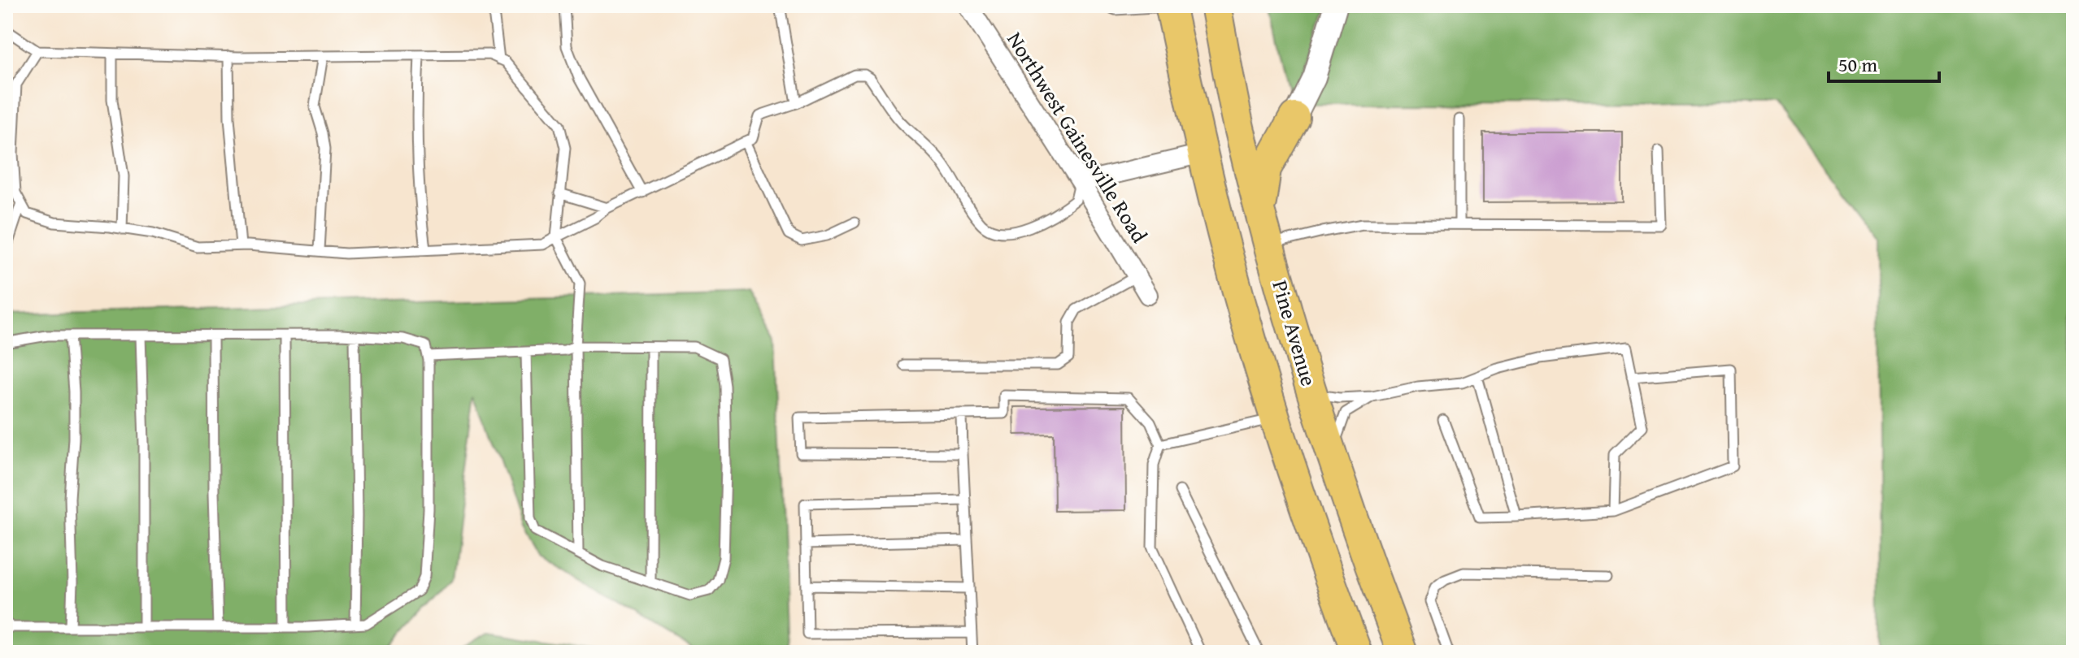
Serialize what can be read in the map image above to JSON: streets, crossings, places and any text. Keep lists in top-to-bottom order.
{
  "streets": {
    "highway": ["Pine Avenue"],
    "street": ["Northwest Gainesville Road"]
  },
  "scale_bar": "50 m"
}
